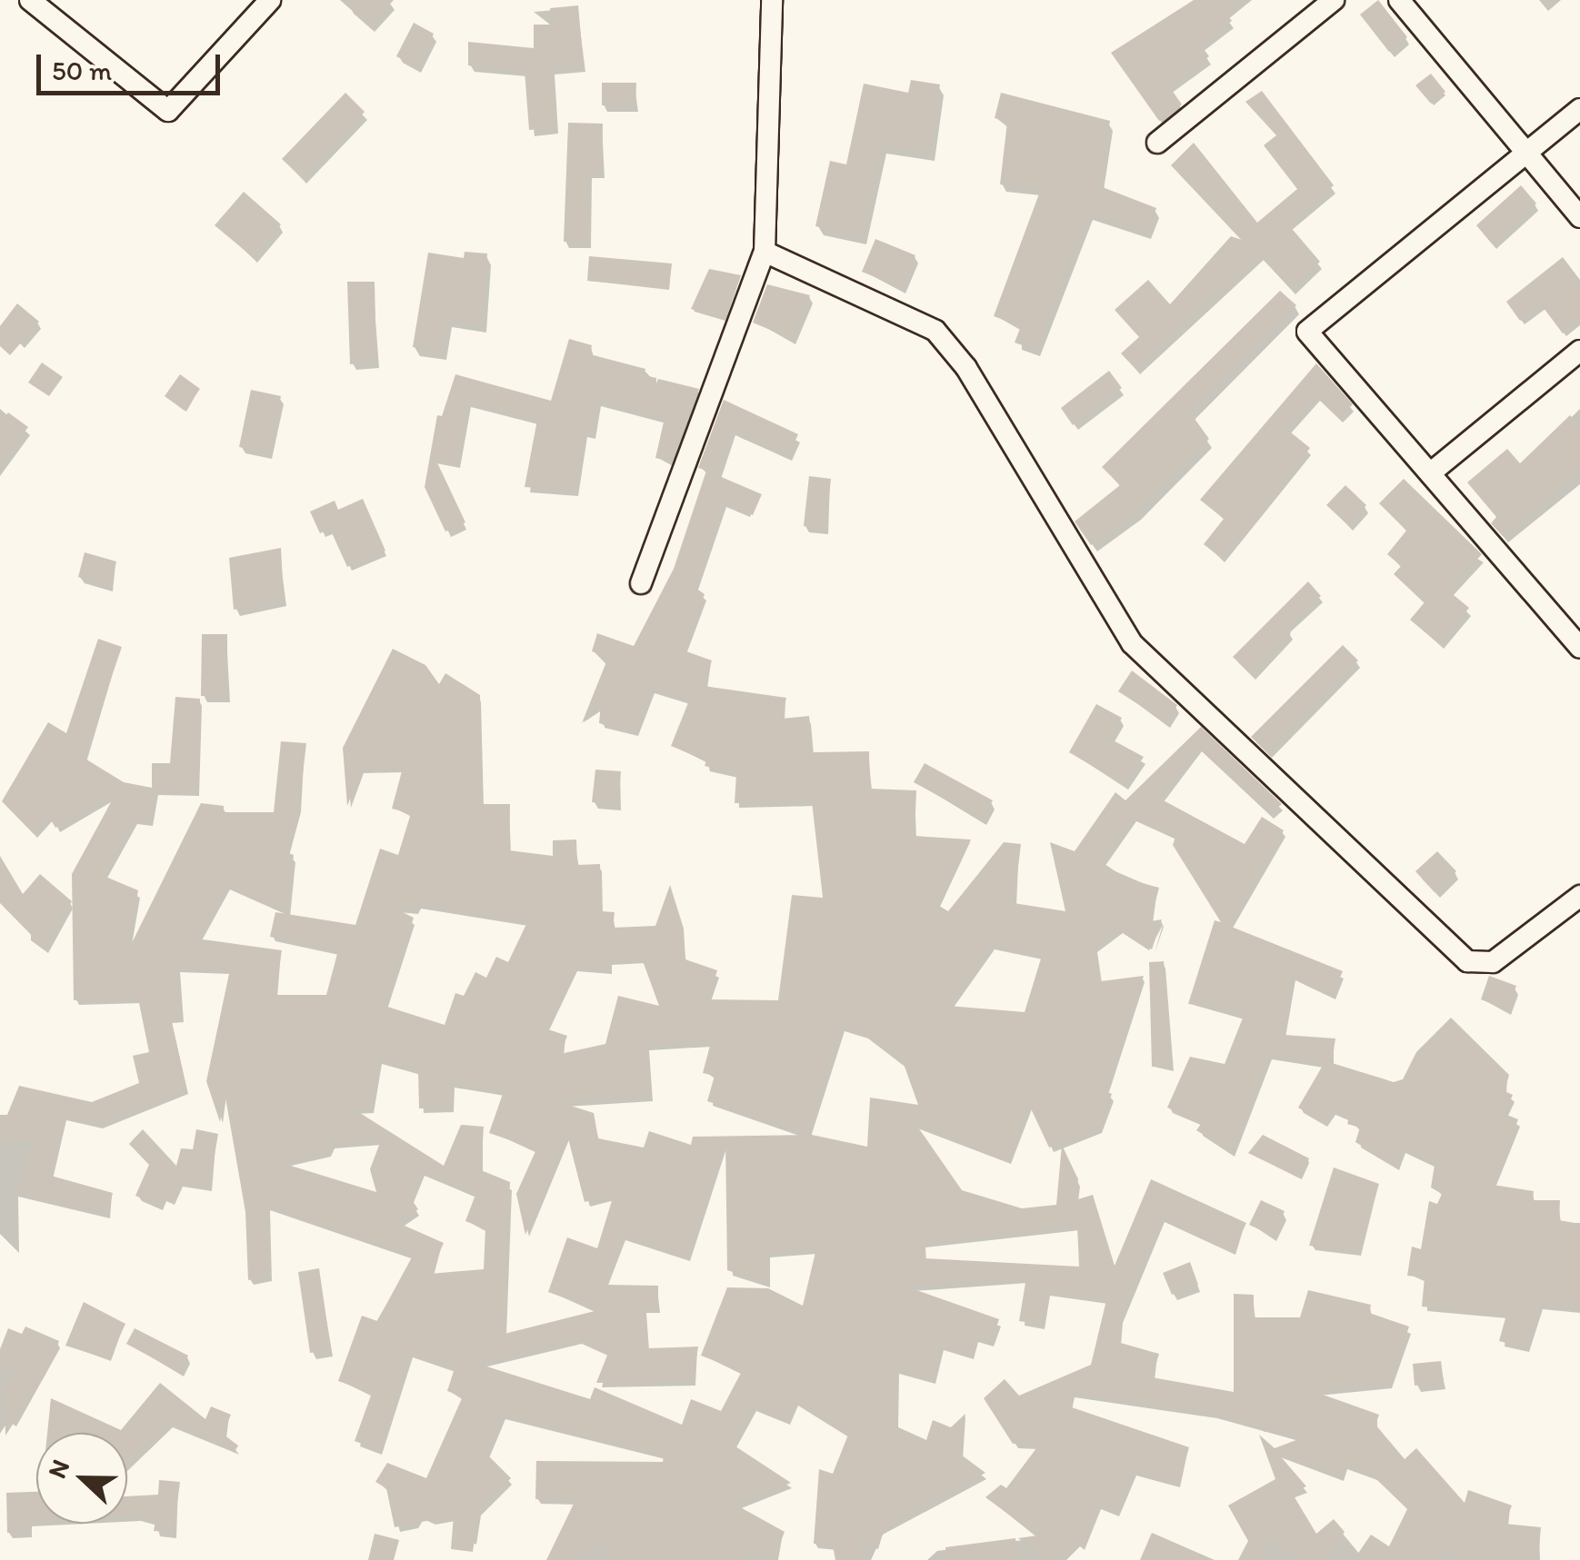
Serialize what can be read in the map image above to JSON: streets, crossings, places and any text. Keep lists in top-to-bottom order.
{
  "scale_bar": "50 m",
  "north": "left"
}
